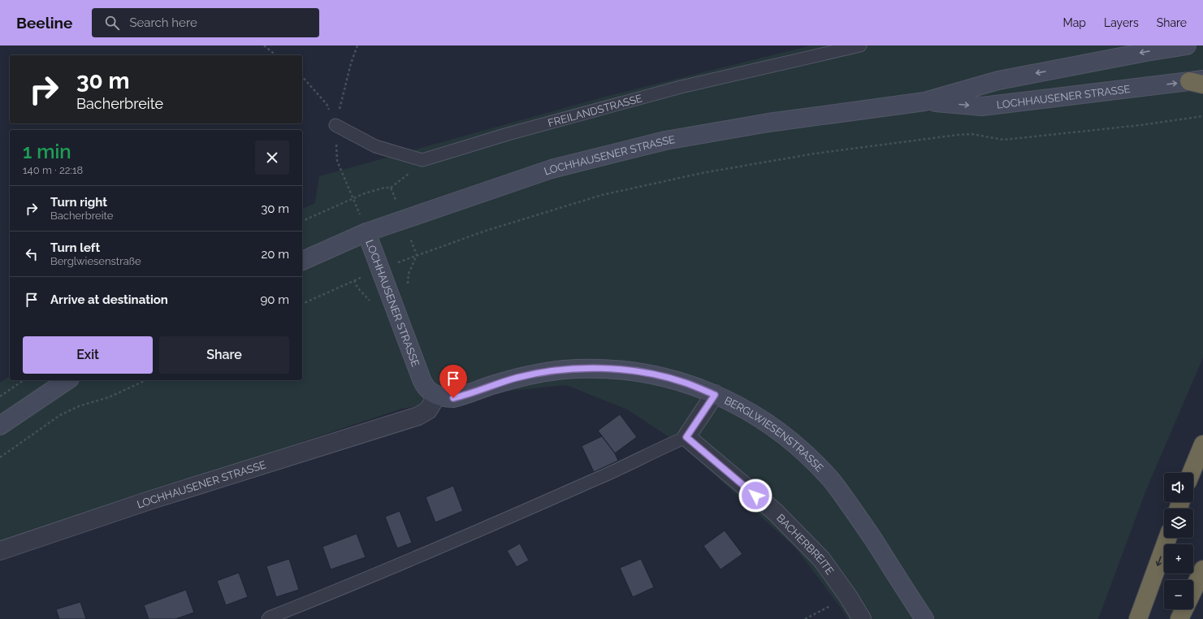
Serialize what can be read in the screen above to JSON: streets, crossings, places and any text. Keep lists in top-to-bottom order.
{
  "streets": {
    "main road": ["LOCHHAUSENER STRASSE", "BERGLWIESENSTRASSE"],
    "street": ["BACHERBREITE"],
    "lane": ["FREILANDSTRASSE"]
  },
  "crossings": [
    ["LOCHHAUSENER STRASSE", "BERGLWIESENSTRASSE"]
  ],
  "page": {
    "header": "Beeline",
    "search": "Search here",
    "nav": ["Map", "Layers", "Share"],
    "turn": ["30 m", "Bacherbreite"],
    "heading": ["1 min", "140 m · 22:18"],
    "list": [
      {
        "name": "Turn right",
        "note": "Bacherbreite",
        "value": "30 m"
      },
      {
        "name": "Turn left",
        "note": "Berglwiesenstraße",
        "value": "20 m"
      },
      {
        "name": "Arrive at destination",
        "value": "90 m"
      }
    ],
    "buttons": ["Exit", "Share"],
    "map_buttons": ["+", "−"]
  }
}
